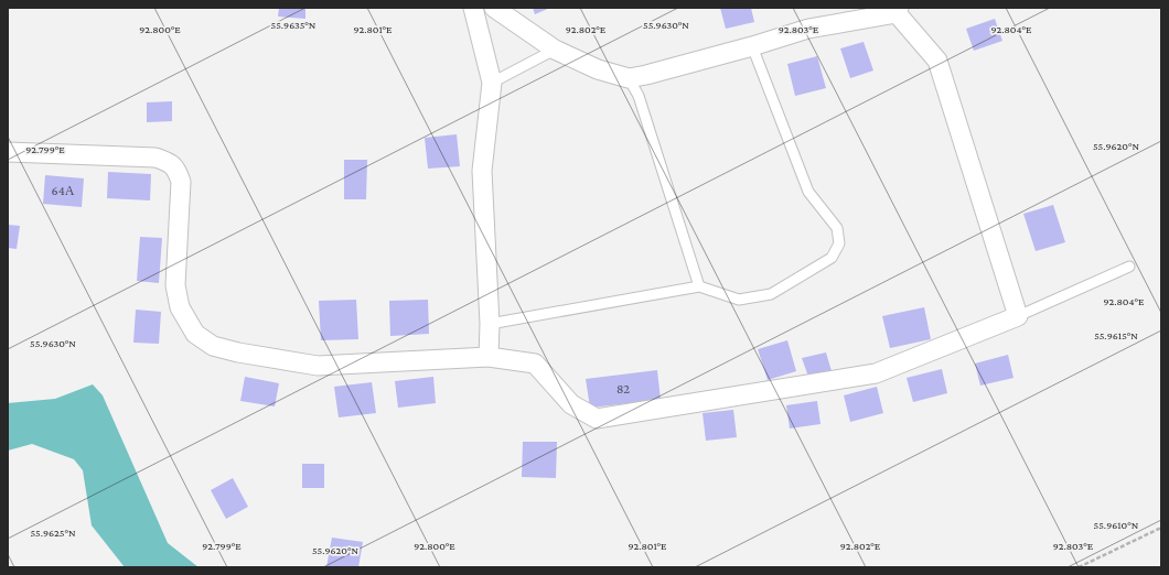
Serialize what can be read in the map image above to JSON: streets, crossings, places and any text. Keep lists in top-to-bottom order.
{
  "house_numbers": ["64А", "82"],
  "coordinates": [
    "55.9635°N",
    "55.9630°N",
    "92.800°E",
    "92.801°E",
    "92.802°E",
    "92.803°E",
    "92.804°E",
    "55.9620°N",
    "92.799°E",
    "55.9615°N",
    "55.9610°N",
    "55.9625°N"
  ]
}
